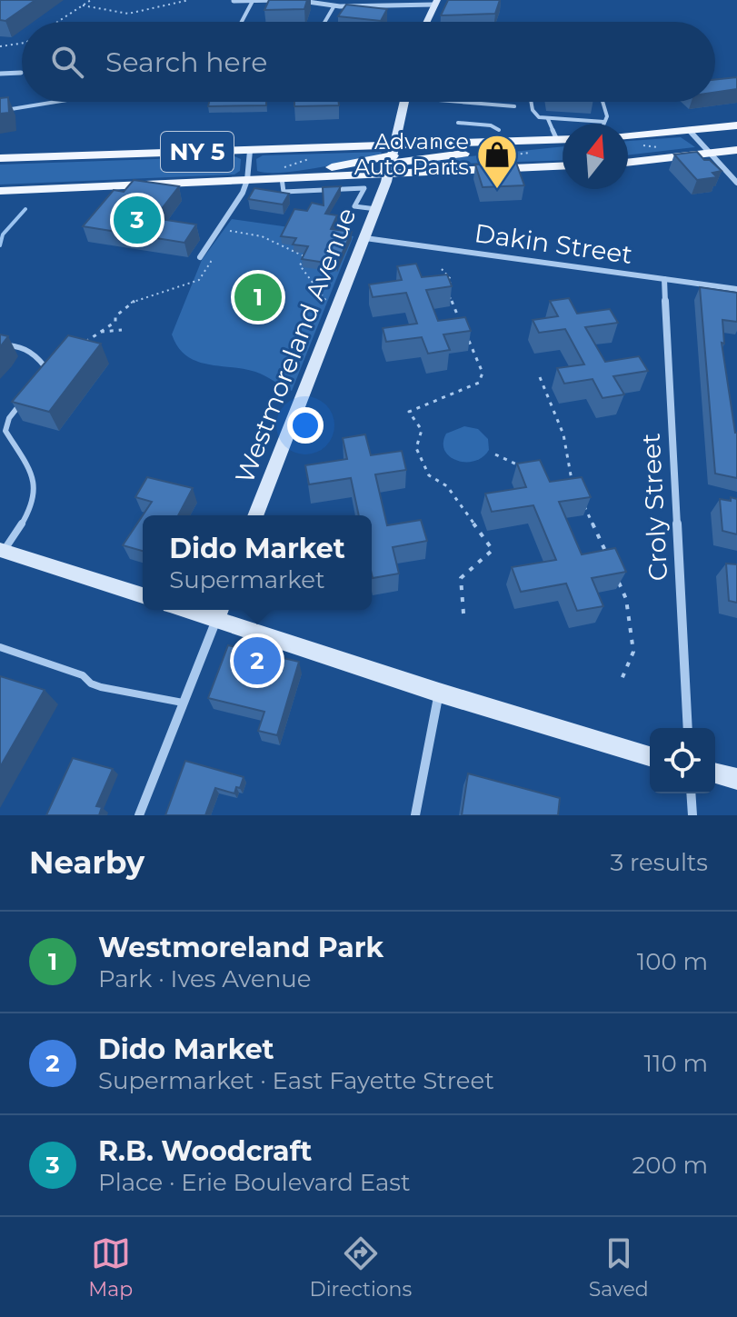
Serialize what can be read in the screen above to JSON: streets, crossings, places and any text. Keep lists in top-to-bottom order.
{
  "streets": {
    "main road": ["NY 5"],
    "street": ["Dakin Street", "Westmoreland Avenue", "Croly Street"]
  },
  "crossings": [
    ["NY 5", "Westmoreland Avenue"],
    ["Dakin Street", "Westmoreland Avenue"],
    ["Dakin Street", "Croly Street"]
  ],
  "places": {
    "shop": ["Advance Auto Parts"]
  },
  "north": "top",
  "page": {
    "search": "Search here",
    "pins": ["3", "1", "2"],
    "popup": ["Dido Market", "Supermarket"],
    "heading": ["Nearby", "3 results"],
    "list": [
      {
        "mark": "1",
        "name": "Westmoreland Park",
        "note": "Park · Ives Avenue",
        "value": "100 m"
      },
      {
        "mark": "2",
        "name": "Dido Market",
        "note": "Supermarket · East Fayette Street",
        "value": "110 m"
      },
      {
        "mark": "3",
        "name": "R.B. Woodcraft",
        "note": "Place · Erie Boulevard East",
        "value": "200 m"
      }
    ],
    "nav": ["Map", "Directions", "Saved"]
  }
}
